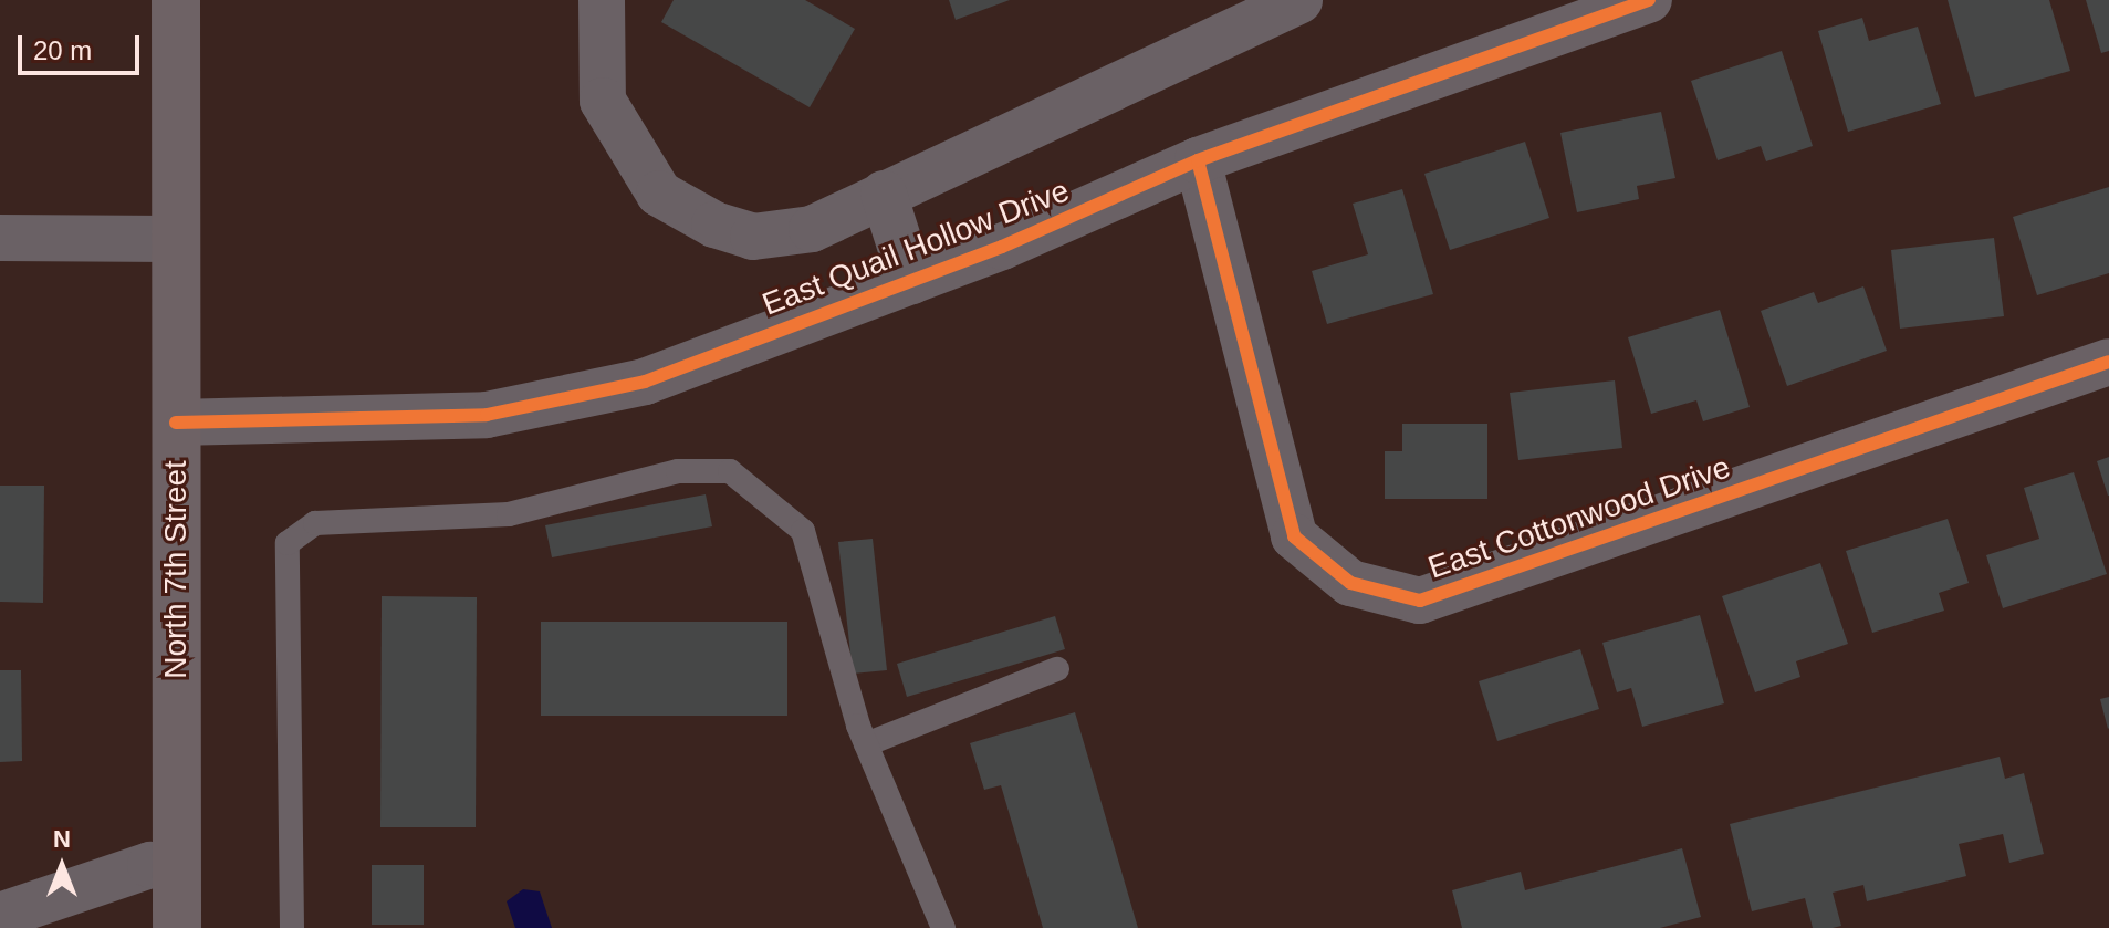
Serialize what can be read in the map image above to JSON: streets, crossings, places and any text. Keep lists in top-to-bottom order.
{
  "streets": {
    "main road": ["North 7th Street"],
    "street": ["East Quail Hollow Drive", "East Cottonwood Drive"]
  },
  "crossings": [
    ["East Quail Hollow Drive", "East Cottonwood Drive"],
    ["East Quail Hollow Drive", "North 7th Street"]
  ],
  "scale_bar": "20 m",
  "north": "top"
}
